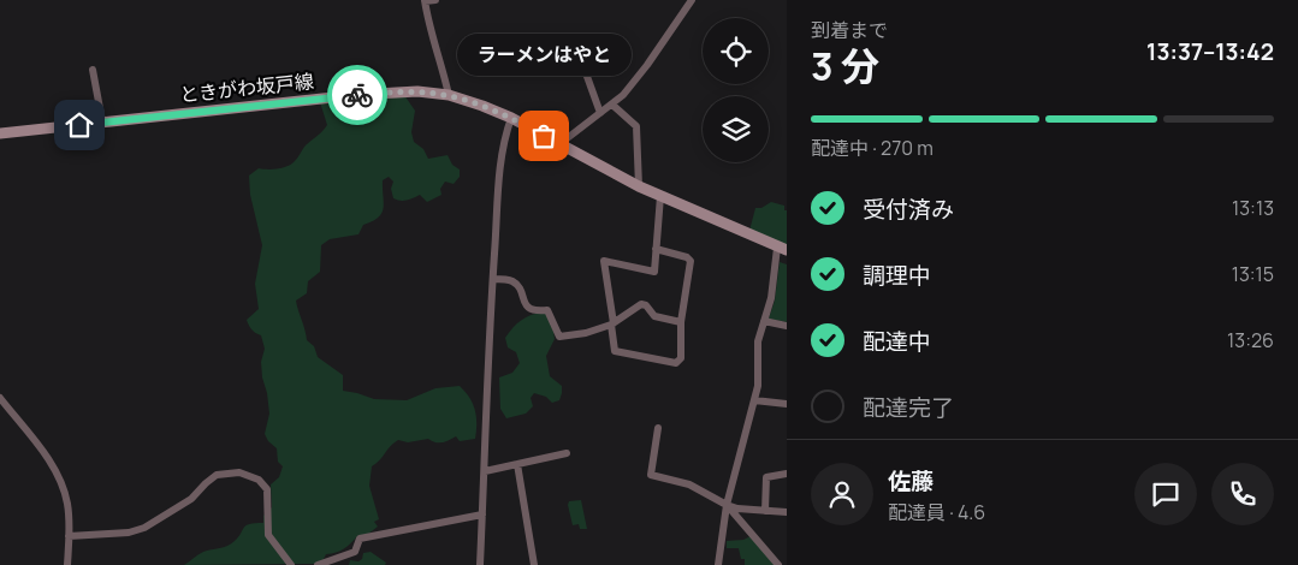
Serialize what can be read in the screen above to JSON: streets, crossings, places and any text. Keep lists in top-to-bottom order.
{
  "streets": {
    "main road": ["ときがわ坂戸線"]
  },
  "places": ["ラーメンはやと"],
  "page": {
    "heading": ["3 分", "到着まで", "13:37–13:42"],
    "panel": ["佐藤", "配達員 · 4.6"],
    "bubble": "ラーメンはやと",
    "bar": "配達中 · 270 m",
    "list": [
      ["受付済み", "13:13"],
      ["調理中", "13:15"],
      ["配達中", "13:26"],
      "配達完了"
    ]
  }
}
